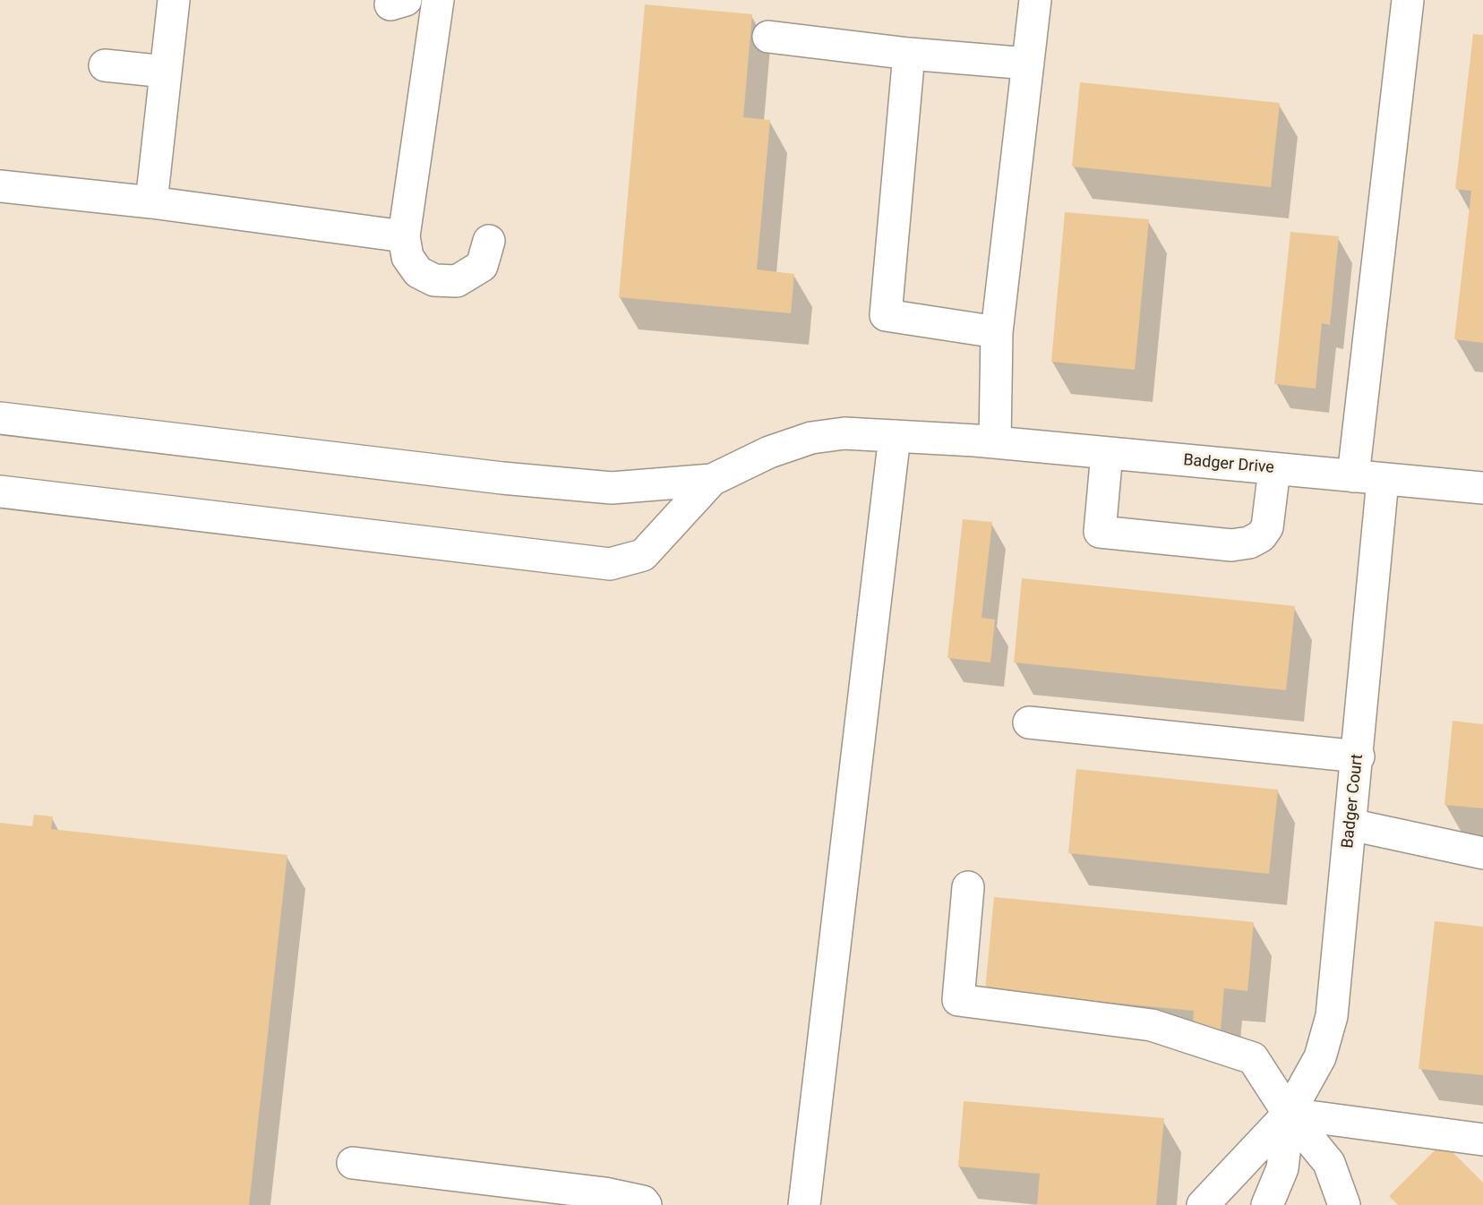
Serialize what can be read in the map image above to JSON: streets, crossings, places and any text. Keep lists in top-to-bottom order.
{
  "streets": {
    "street": ["Badger Drive", "Badger Court"]
  },
  "crossings": [
    ["Badger Drive", "Badger Court"]
  ]
}
